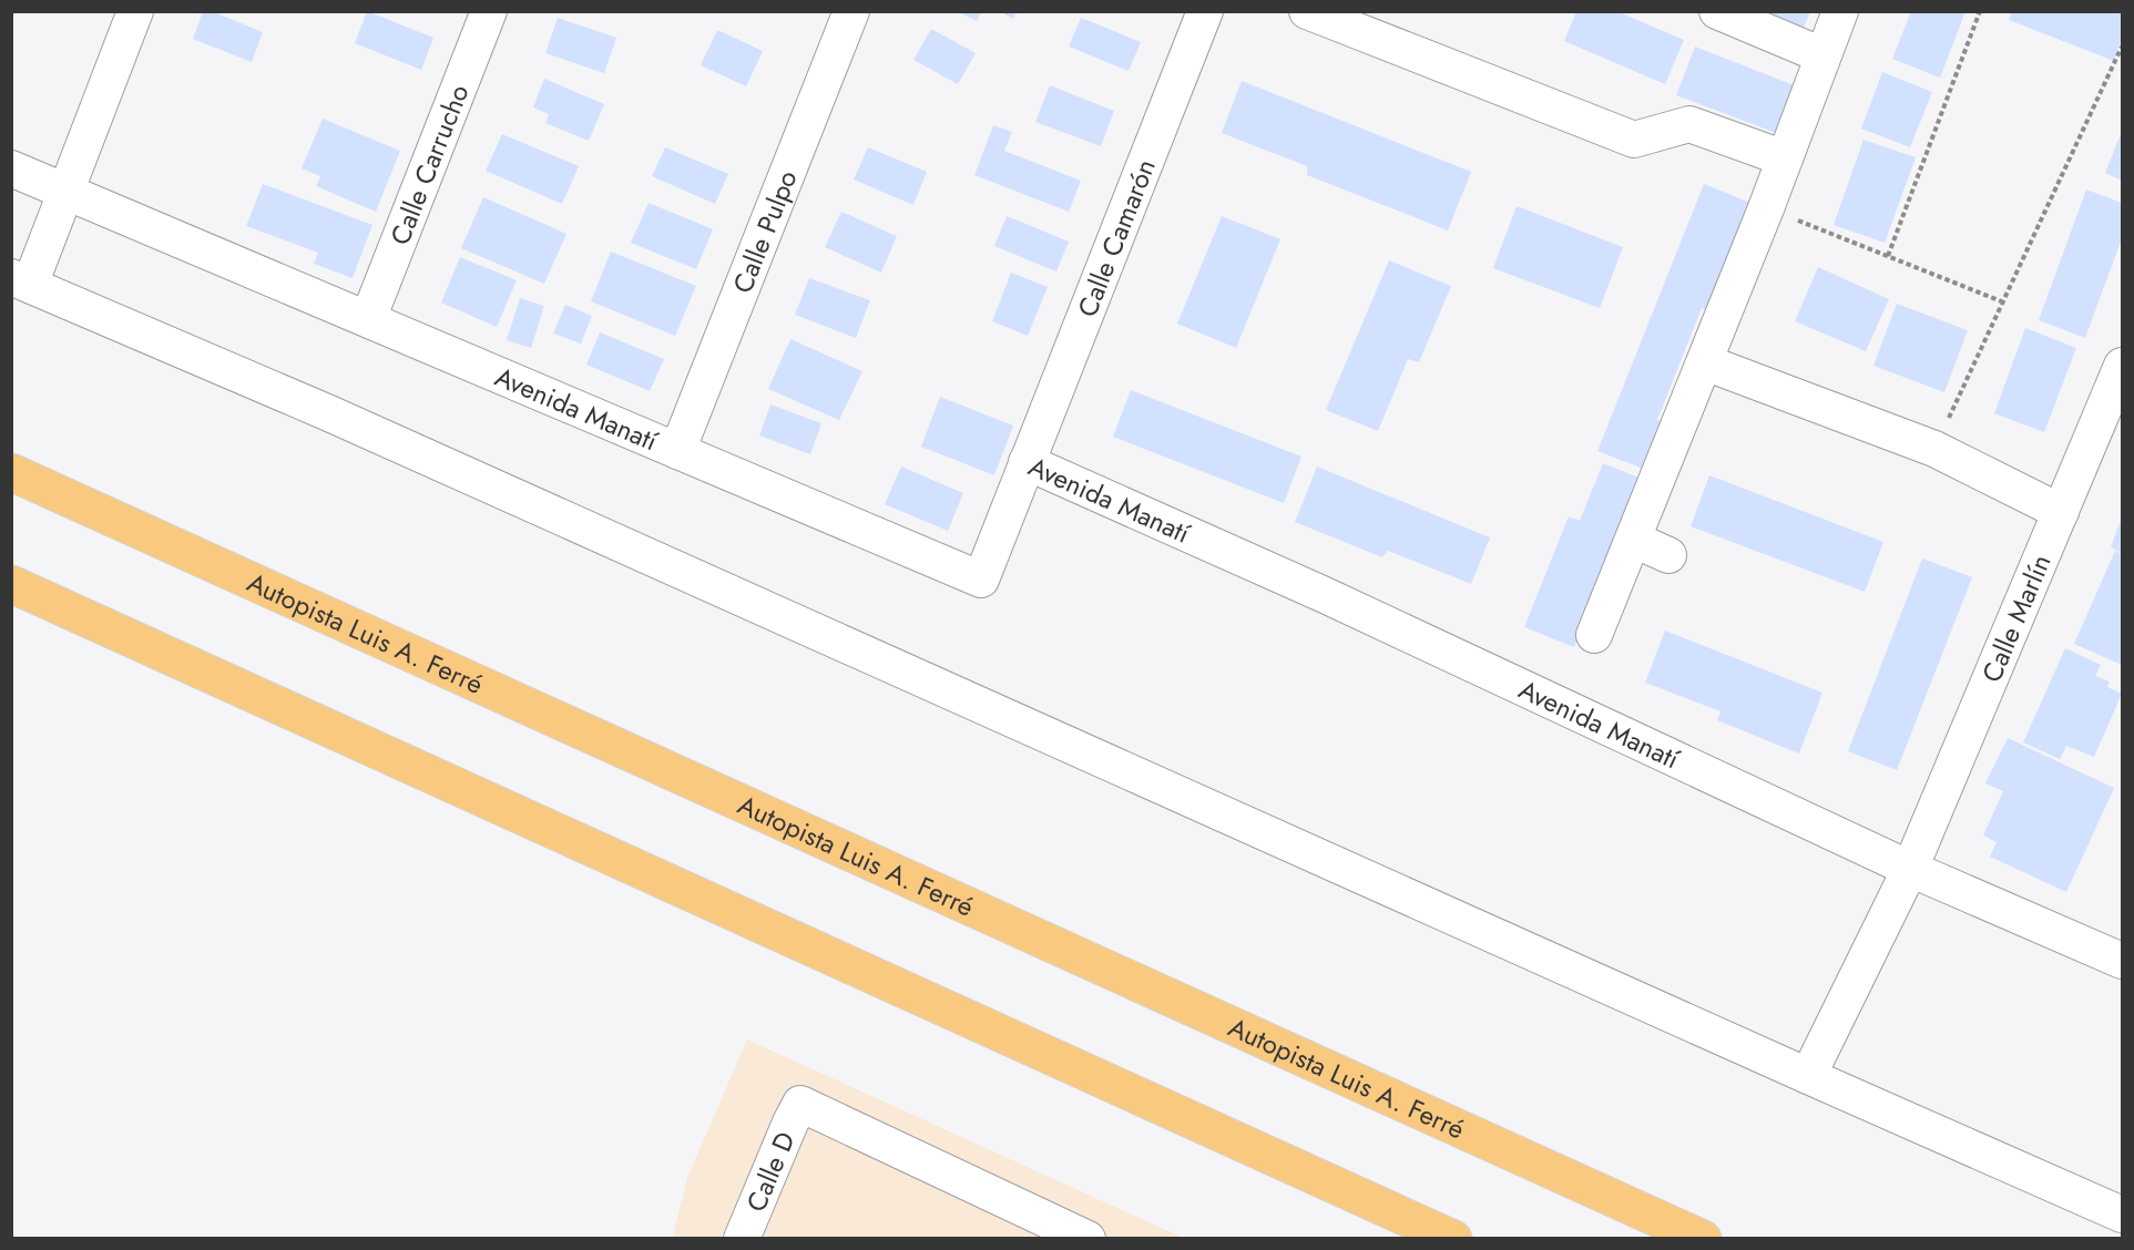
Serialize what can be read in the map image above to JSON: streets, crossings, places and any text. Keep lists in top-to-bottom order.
{
  "streets": {
    "highway": ["Autopista Luis A. Ferré"],
    "street": [
      "Calle Carrucho",
      "Calle Pulpo",
      "Calle Camarón",
      "Avenida Manatí",
      "Calle Marlín",
      "Calle D"
    ]
  },
  "crossings": [
    ["Calle Carrucho", "Avenida Manatí"],
    ["Calle Pulpo", "Avenida Manatí"],
    ["Calle Camarón", "Avenida Manatí"],
    ["Avenida Manatí", "Calle Marlín"]
  ]
}
